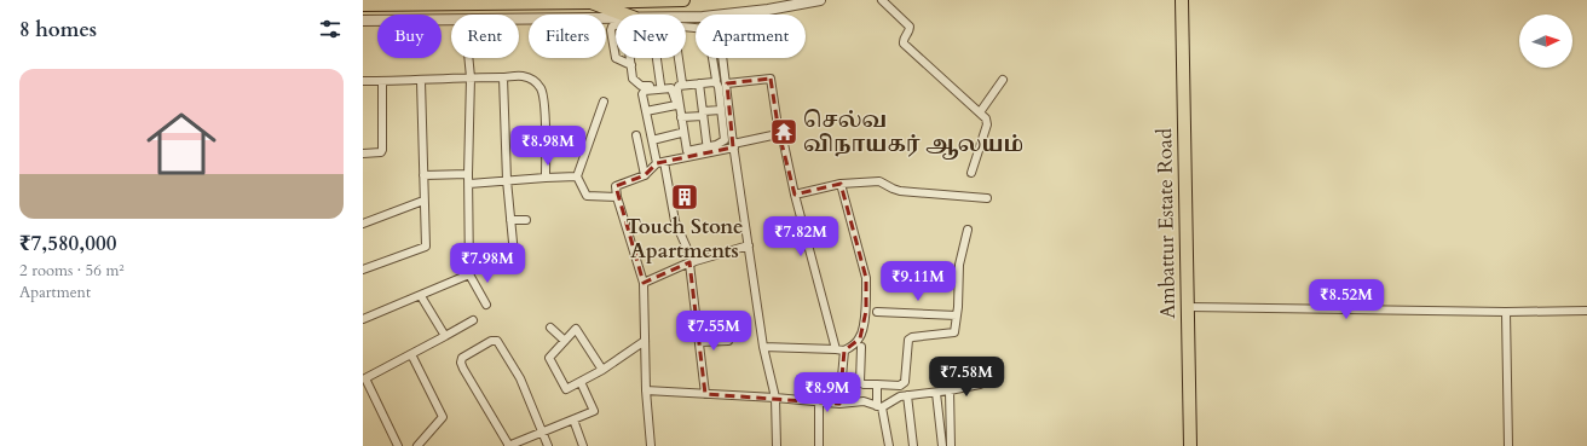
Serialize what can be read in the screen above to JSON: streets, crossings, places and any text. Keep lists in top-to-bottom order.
{
  "streets": {
    "main road": ["Ambattur Estate Road"]
  },
  "places": {
    "temple": ["செல்வ விநாயகர் ஆலயம்"],
    "building": ["Touch Stone Apartments"]
  },
  "north": "right",
  "page": {
    "heading": "8 homes",
    "chip": [
      "Buy",
      "Rent",
      "Filters",
      "New",
      "Apartment"
    ],
    "list": [
      {
        "name": "₹7,580,000",
        "note": "2 rooms · 56 m² · Apartment"
      }
    ],
    "price": [
      "₹8.98M",
      "₹7.82M",
      "₹7.98M",
      "₹9.11M",
      "₹8.52M",
      "₹7.55M",
      "₹7.58M",
      "₹8.9M"
    ]
  }
}
